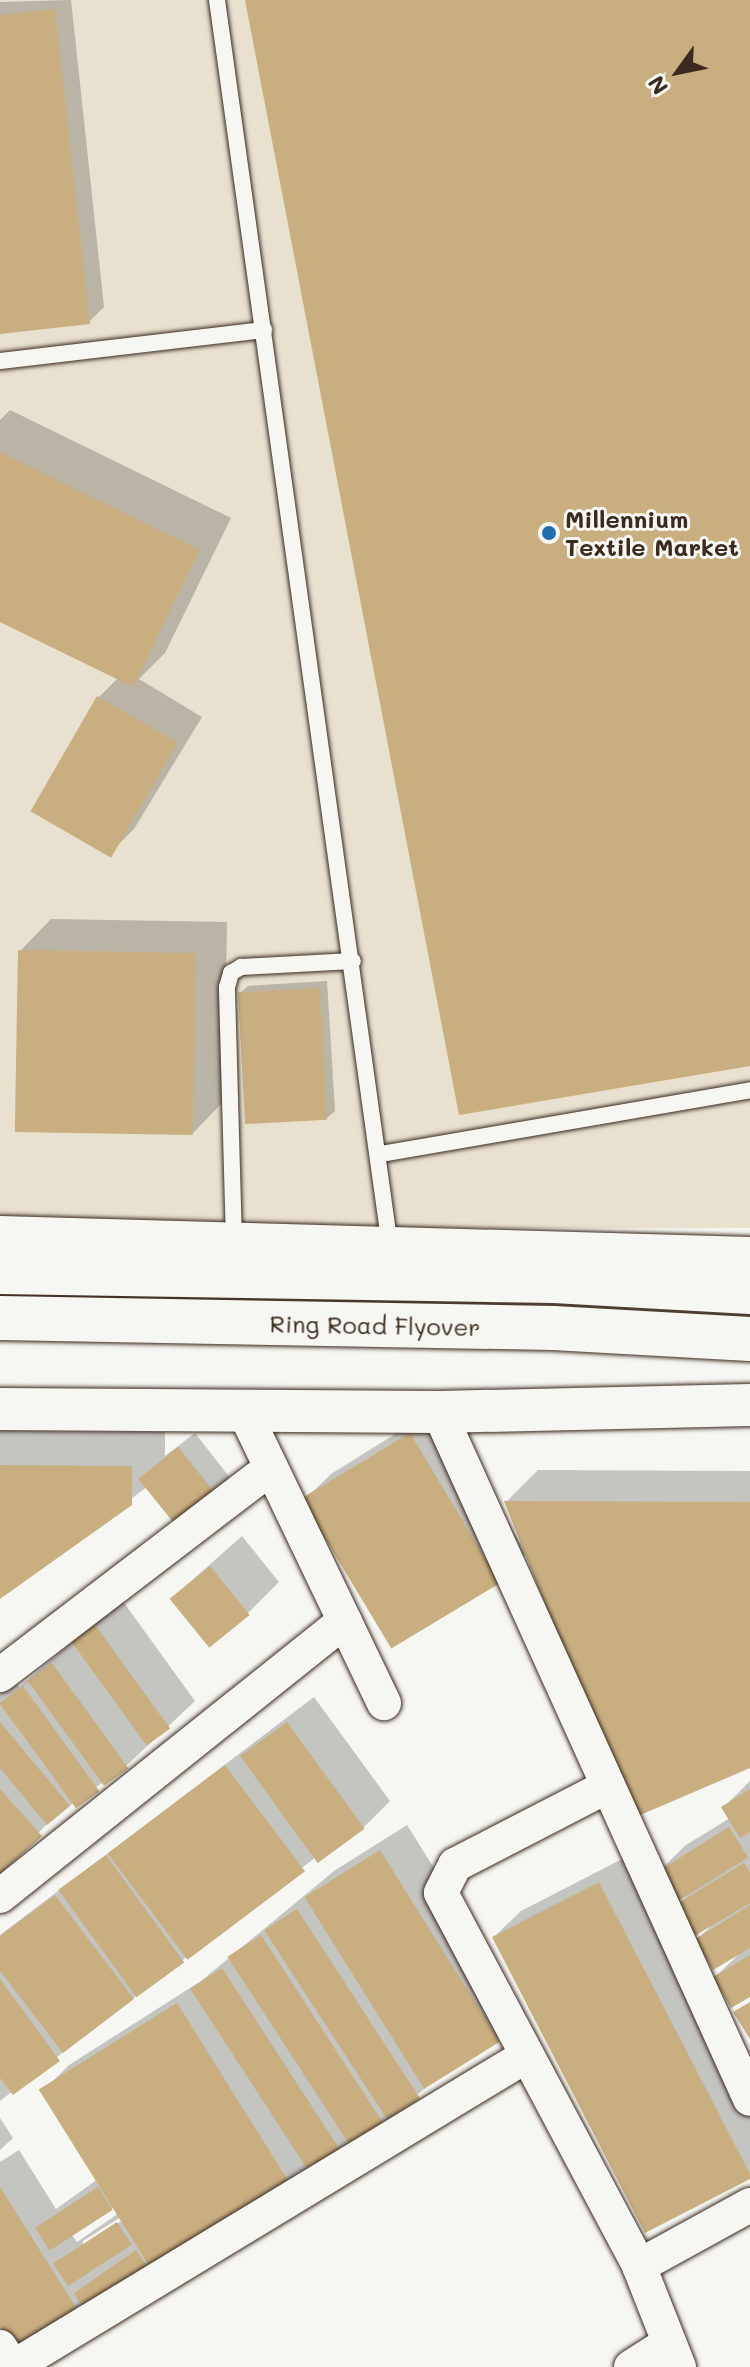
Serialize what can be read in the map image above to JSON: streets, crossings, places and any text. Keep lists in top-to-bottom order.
{
  "streets": {
    "highway": ["Ring Road Flyover"]
  },
  "places": ["Millennium Textile Market"],
  "north": "bottom left"
}
